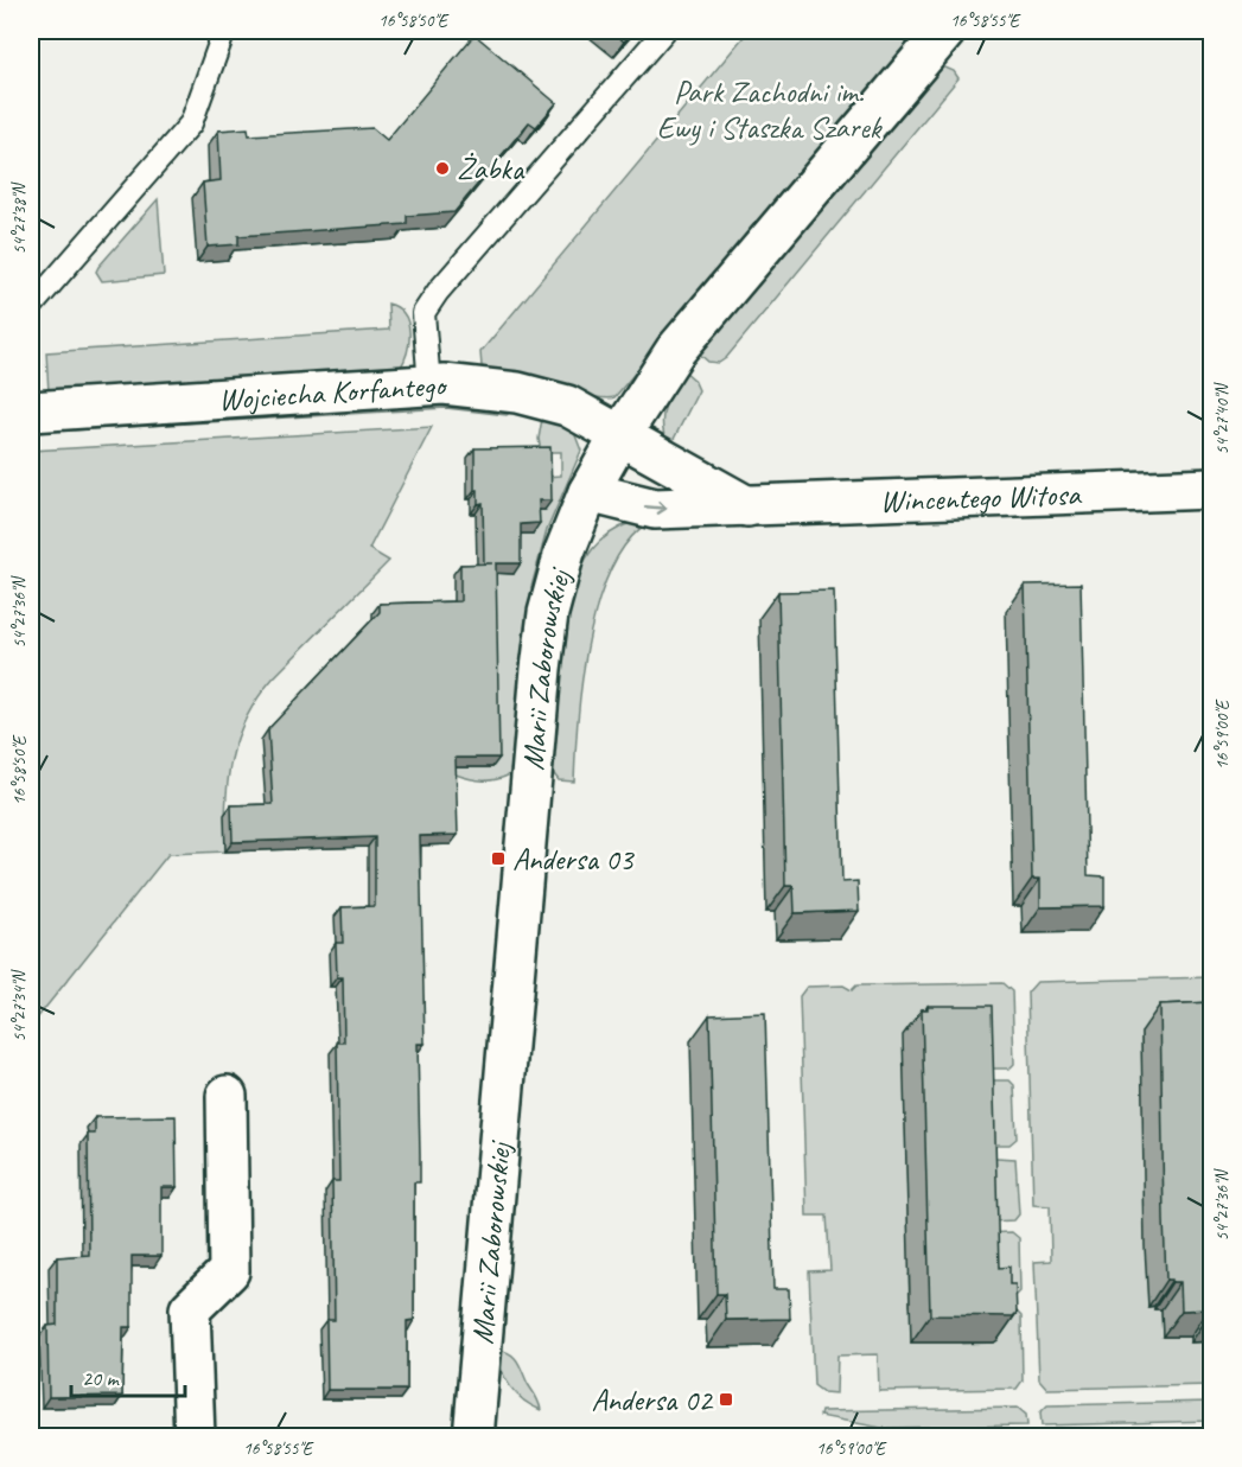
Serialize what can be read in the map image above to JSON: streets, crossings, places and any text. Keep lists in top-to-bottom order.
{
  "streets": {
    "street": ["Wojciecha Korfantego", "Wincentego Witosa", "Marii Zaborowskiej"]
  },
  "crossings": [
    ["Wojciecha Korfantego", "Marii Zaborowskiej"],
    ["Wincentego Witosa", "Marii Zaborowskiej"]
  ],
  "parks": ["Park Zachodni im. Ewy i Staszka Szarek"],
  "places": {
    "other": ["Żabka"],
    "transit": ["Andersa 03", "Andersa 02"]
  },
  "scale_bar": "20 m",
  "coordinates": [
    "16°58'50\"E",
    "16°58'55\"E",
    "54°27'38\"N",
    "54°27'40\"N",
    "54°27'36\"N",
    "16°59'00\"E",
    "54°27'34\"N"
  ]
}
